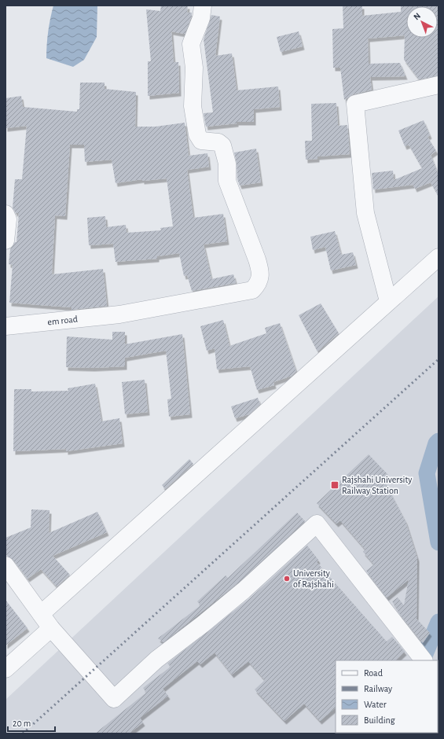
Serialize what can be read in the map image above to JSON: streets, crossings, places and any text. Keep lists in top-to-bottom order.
{
  "streets": {
    "street": ["em road"]
  },
  "places": {
    "transit": ["Rajshahi University Railway Station"],
    "other": ["University of Rajshahi"]
  },
  "legend": [
    "Road",
    "Railway",
    "Water",
    "Building"
  ],
  "scale_bar": "20 m",
  "north": "top left"
}
